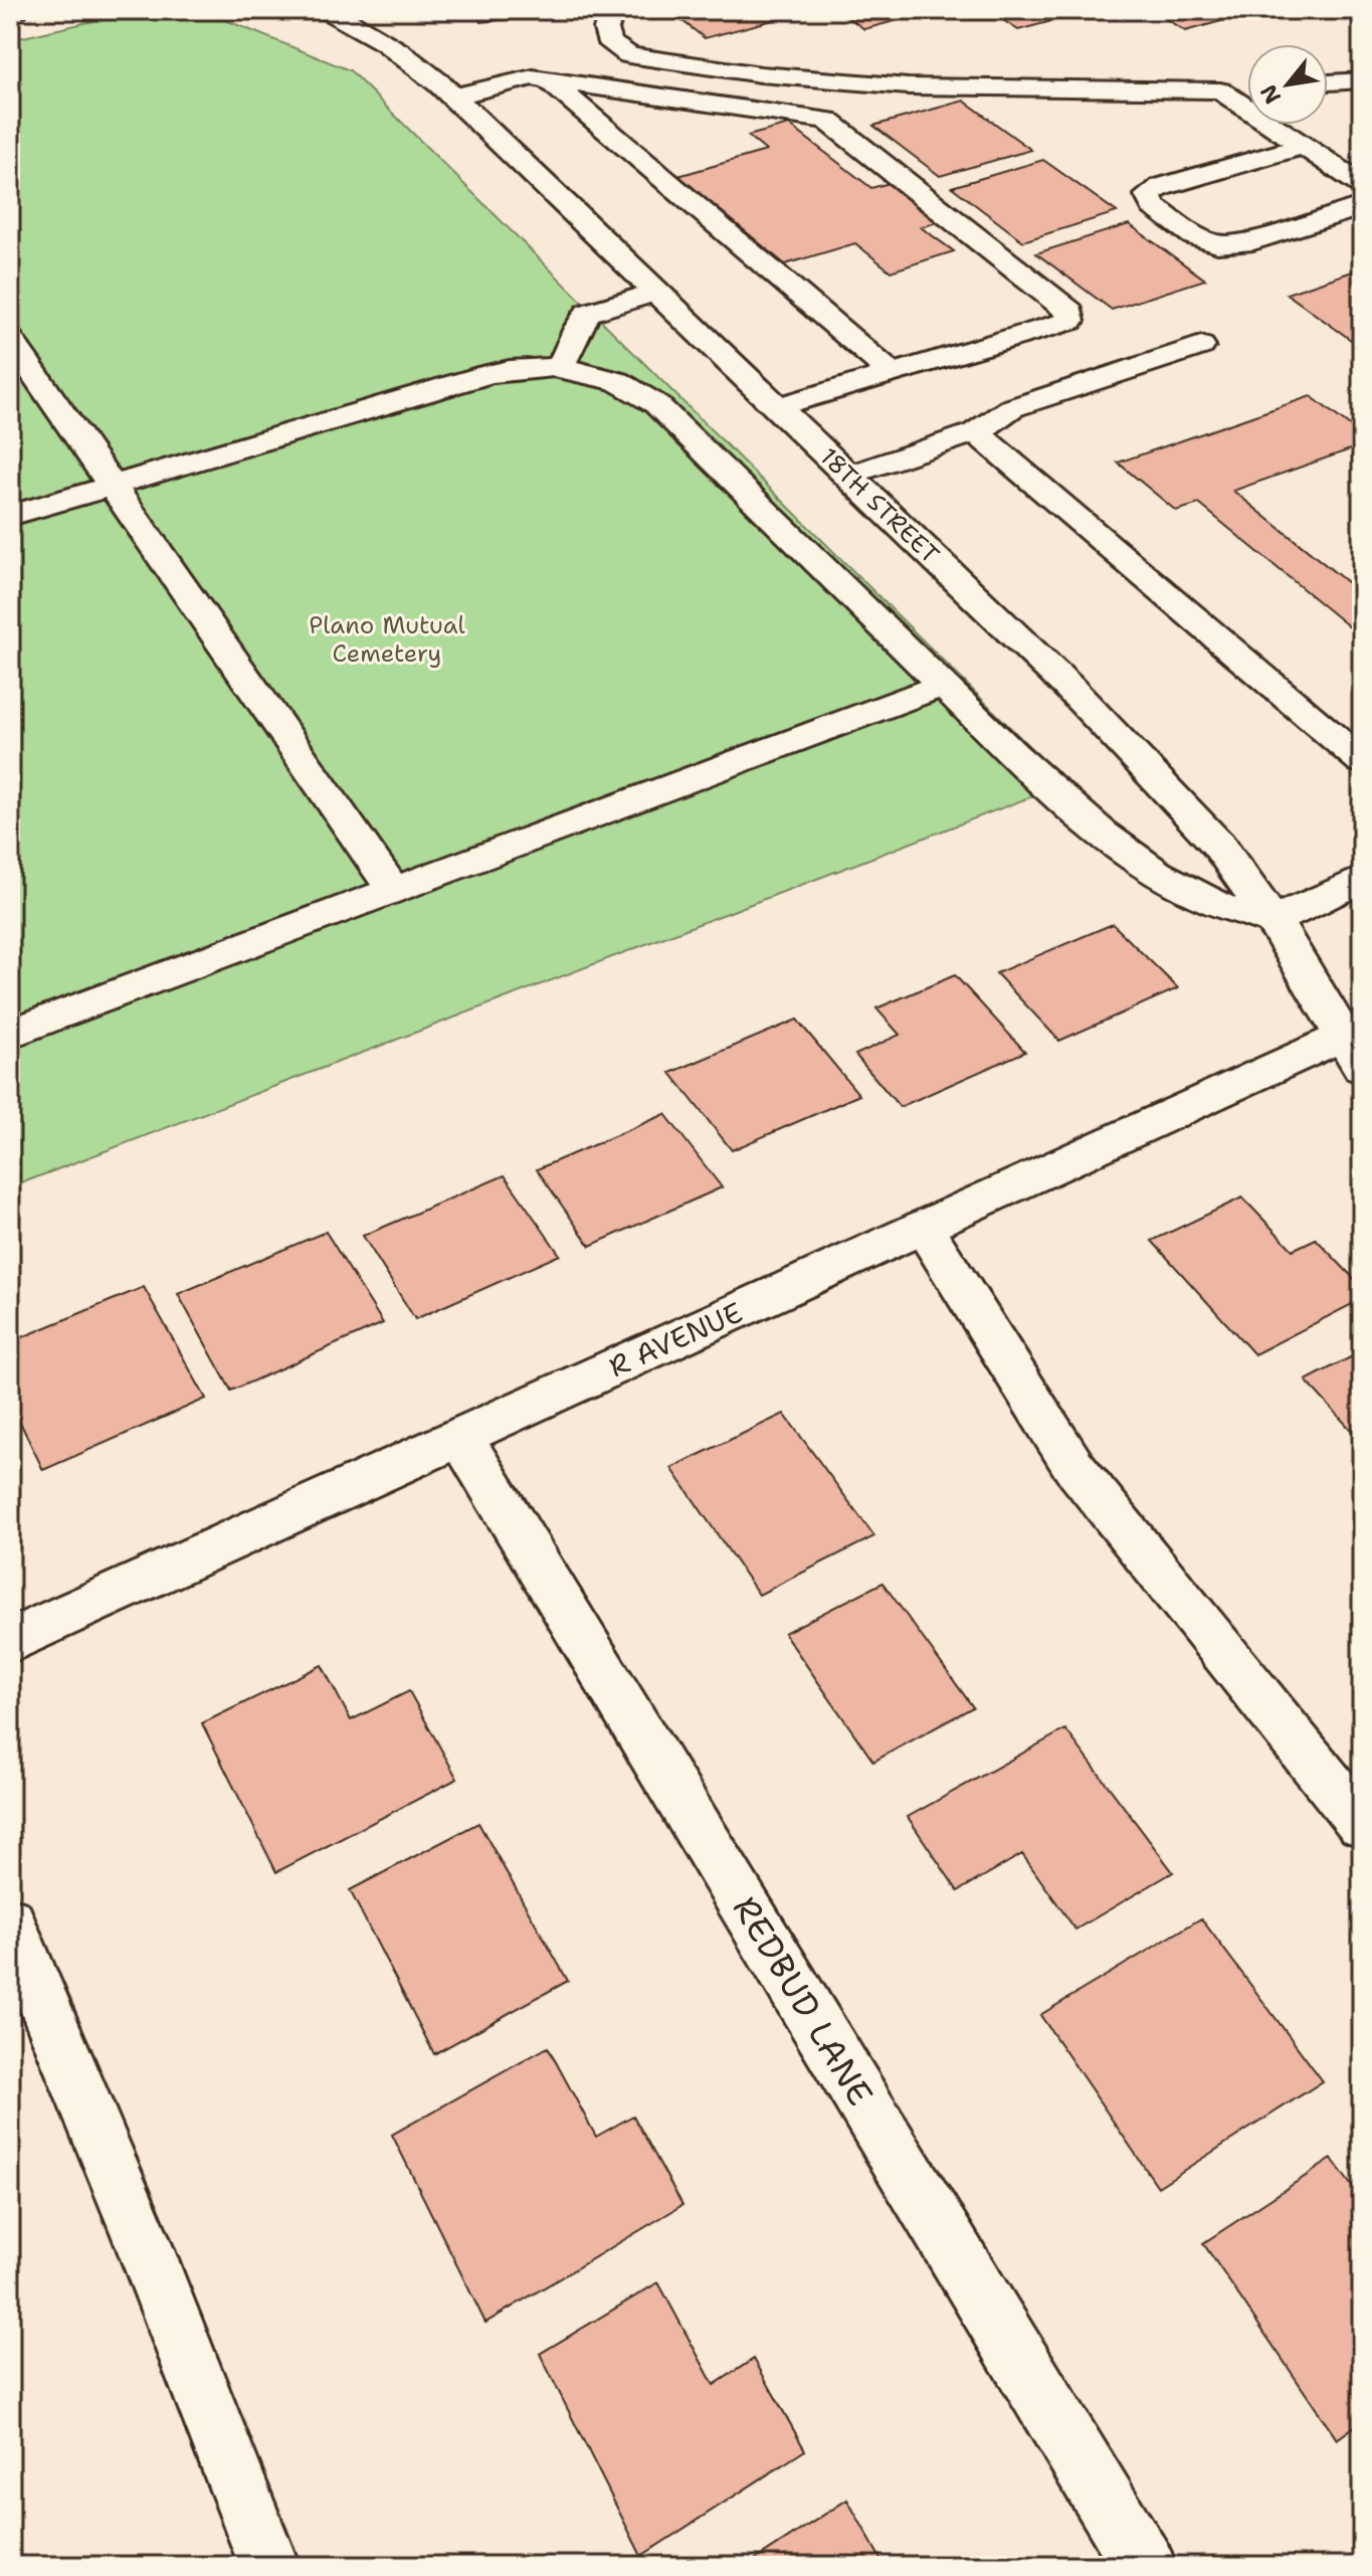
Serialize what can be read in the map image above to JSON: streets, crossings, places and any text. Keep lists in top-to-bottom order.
{
  "streets": {
    "street": ["18TH STREET", "R AVENUE", "REDBUD LANE"]
  },
  "crossings": [
    ["18TH STREET", "R AVENUE"],
    ["R AVENUE", "REDBUD LANE"]
  ],
  "parks": ["Plano Mutual Cemetery"],
  "north": "bottom left"
}
